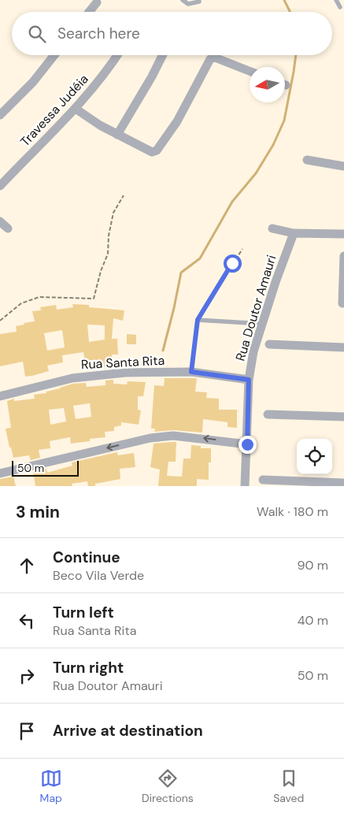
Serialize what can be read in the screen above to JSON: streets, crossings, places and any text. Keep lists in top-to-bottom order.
{
  "streets": {
    "street": ["Travessa Judéia", "Rua Doutor Amauri", "Rua Santa Rita"]
  },
  "crossings": [
    ["Rua Doutor Amauri", "Rua Santa Rita"]
  ],
  "scale_bar": "50 m",
  "north": "left",
  "page": {
    "search": "Search here",
    "scale": "50 m",
    "heading": ["3 min", "Walk · 180 m"],
    "list": [
      ["Continue", "Beco Vila Verde", "90 m"],
      ["Turn left", "Rua Santa Rita", "40 m"],
      ["Turn right", "Rua Doutor Amauri", "50 m"],
      "Arrive at destination"
    ],
    "nav": ["Map", "Directions", "Saved"]
  }
}
